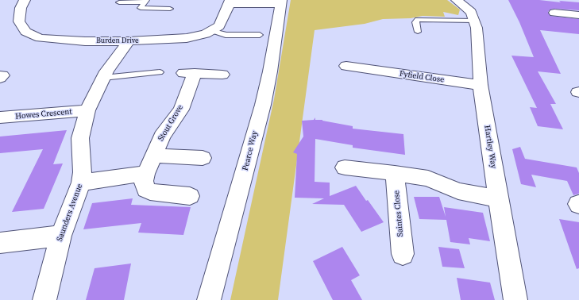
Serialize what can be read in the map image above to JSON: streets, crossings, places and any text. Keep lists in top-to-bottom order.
{
  "streets": {
    "street": [
      "Burden Drive",
      "Fyfield Close",
      "Howes Crescent",
      "Stout Grove",
      "Hartley Way",
      "Pearce Way",
      "Saunders Avenue",
      "Saintes Close"
    ]
  },
  "crossings": [
    ["Burden Drive", "Saunders Avenue"],
    ["Fyfield Close", "Hartley Way"],
    ["Howes Crescent", "Saunders Avenue"]
  ]
}
